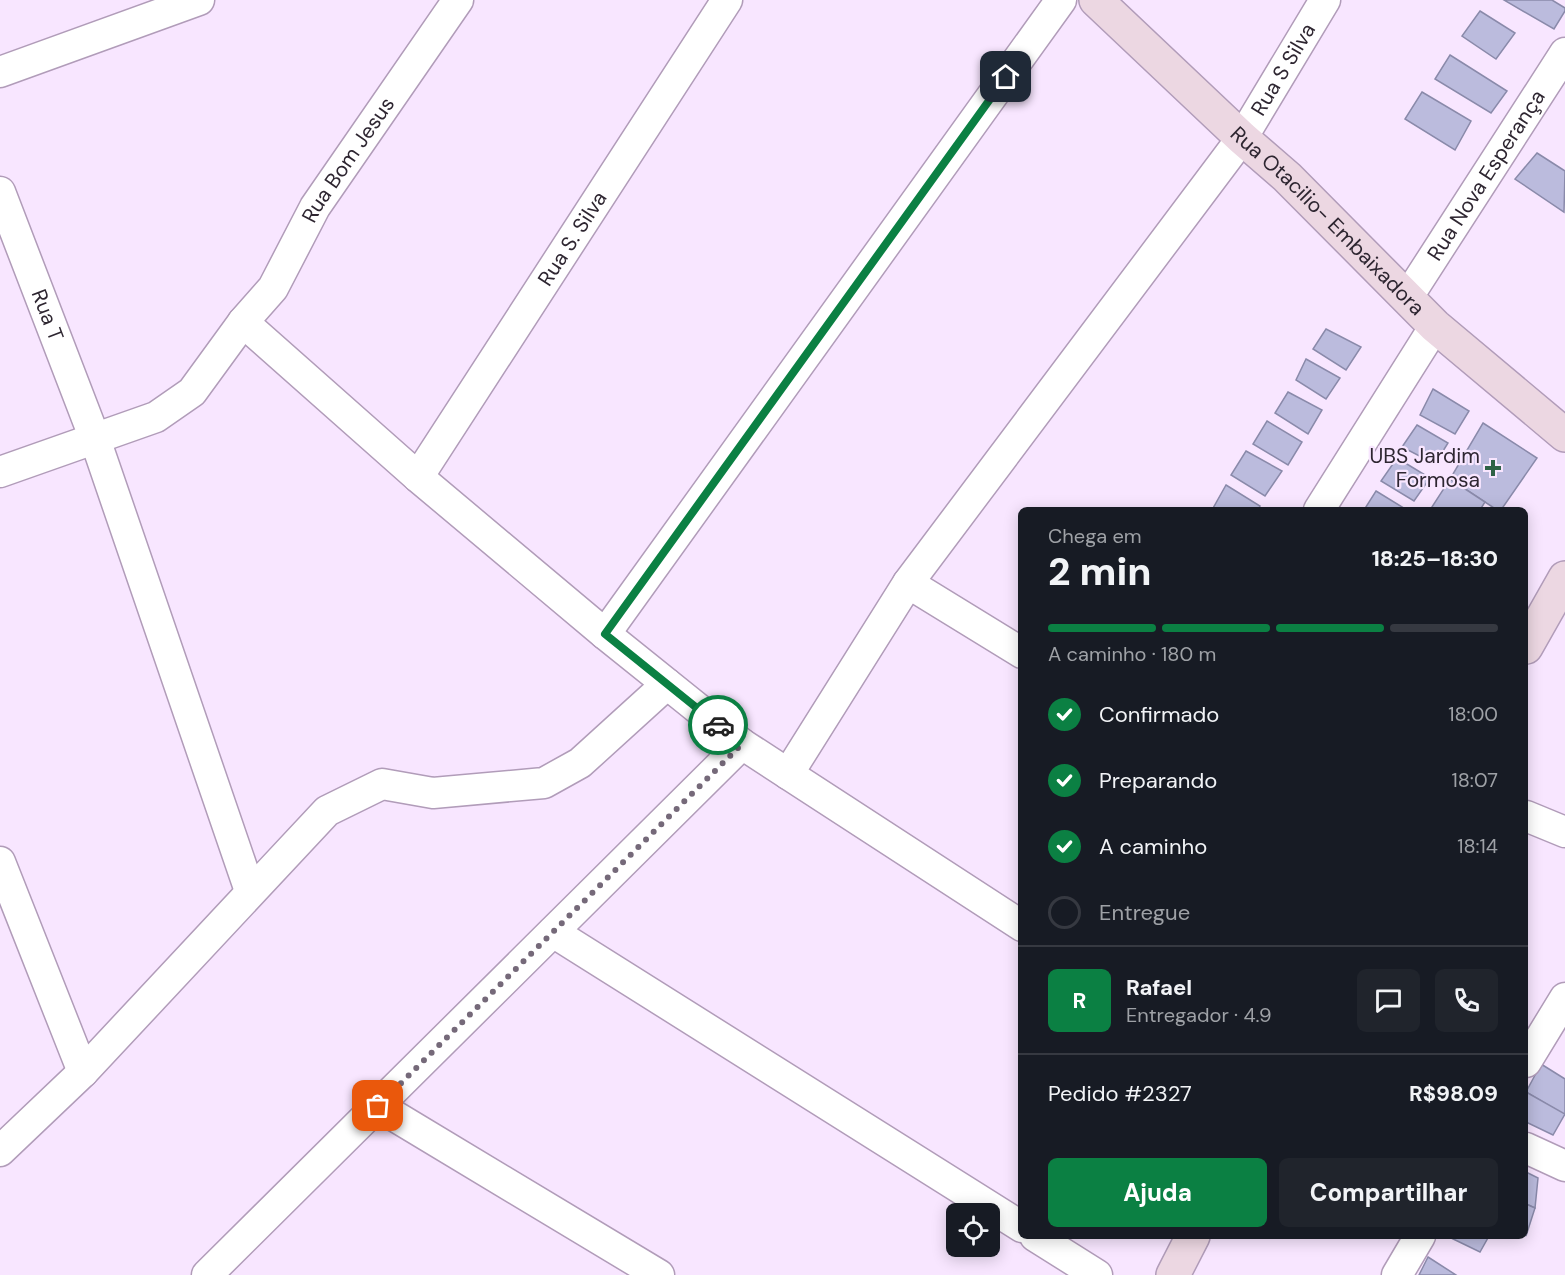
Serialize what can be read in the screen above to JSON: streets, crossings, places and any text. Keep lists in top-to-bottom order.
{
  "streets": {
    "street": [
      "Rua S Silva",
      "Rua Bom Jesus",
      "Rua Nova Esperança",
      "Rua Otacilio- Embaixadora",
      "Rua S. Silva",
      "Rua T"
    ]
  },
  "crossings": [
    ["Rua S Silva", "Rua Otacilio- Embaixadora"],
    ["Rua Bom Jesus", "Rua T"],
    ["Rua Nova Esperança", "Rua Otacilio- Embaixadora"]
  ],
  "places": {
    "health": ["UBS Jardim Formosa"]
  },
  "page": {
    "heading": ["2 min", "Chega em", "18:25–18:30"],
    "panel": [
      "Rafael",
      "Entregador · 4.9",
      "Pedido #2327",
      "R$98.09"
    ],
    "bar": "A caminho · 180 m",
    "list": [
      ["Confirmado", "18:00"],
      ["Preparando", "18:07"],
      ["A caminho", "18:14"],
      "Entregue"
    ],
    "round": "R",
    "buttons": ["Ajuda", "Compartilhar"]
  }
}
